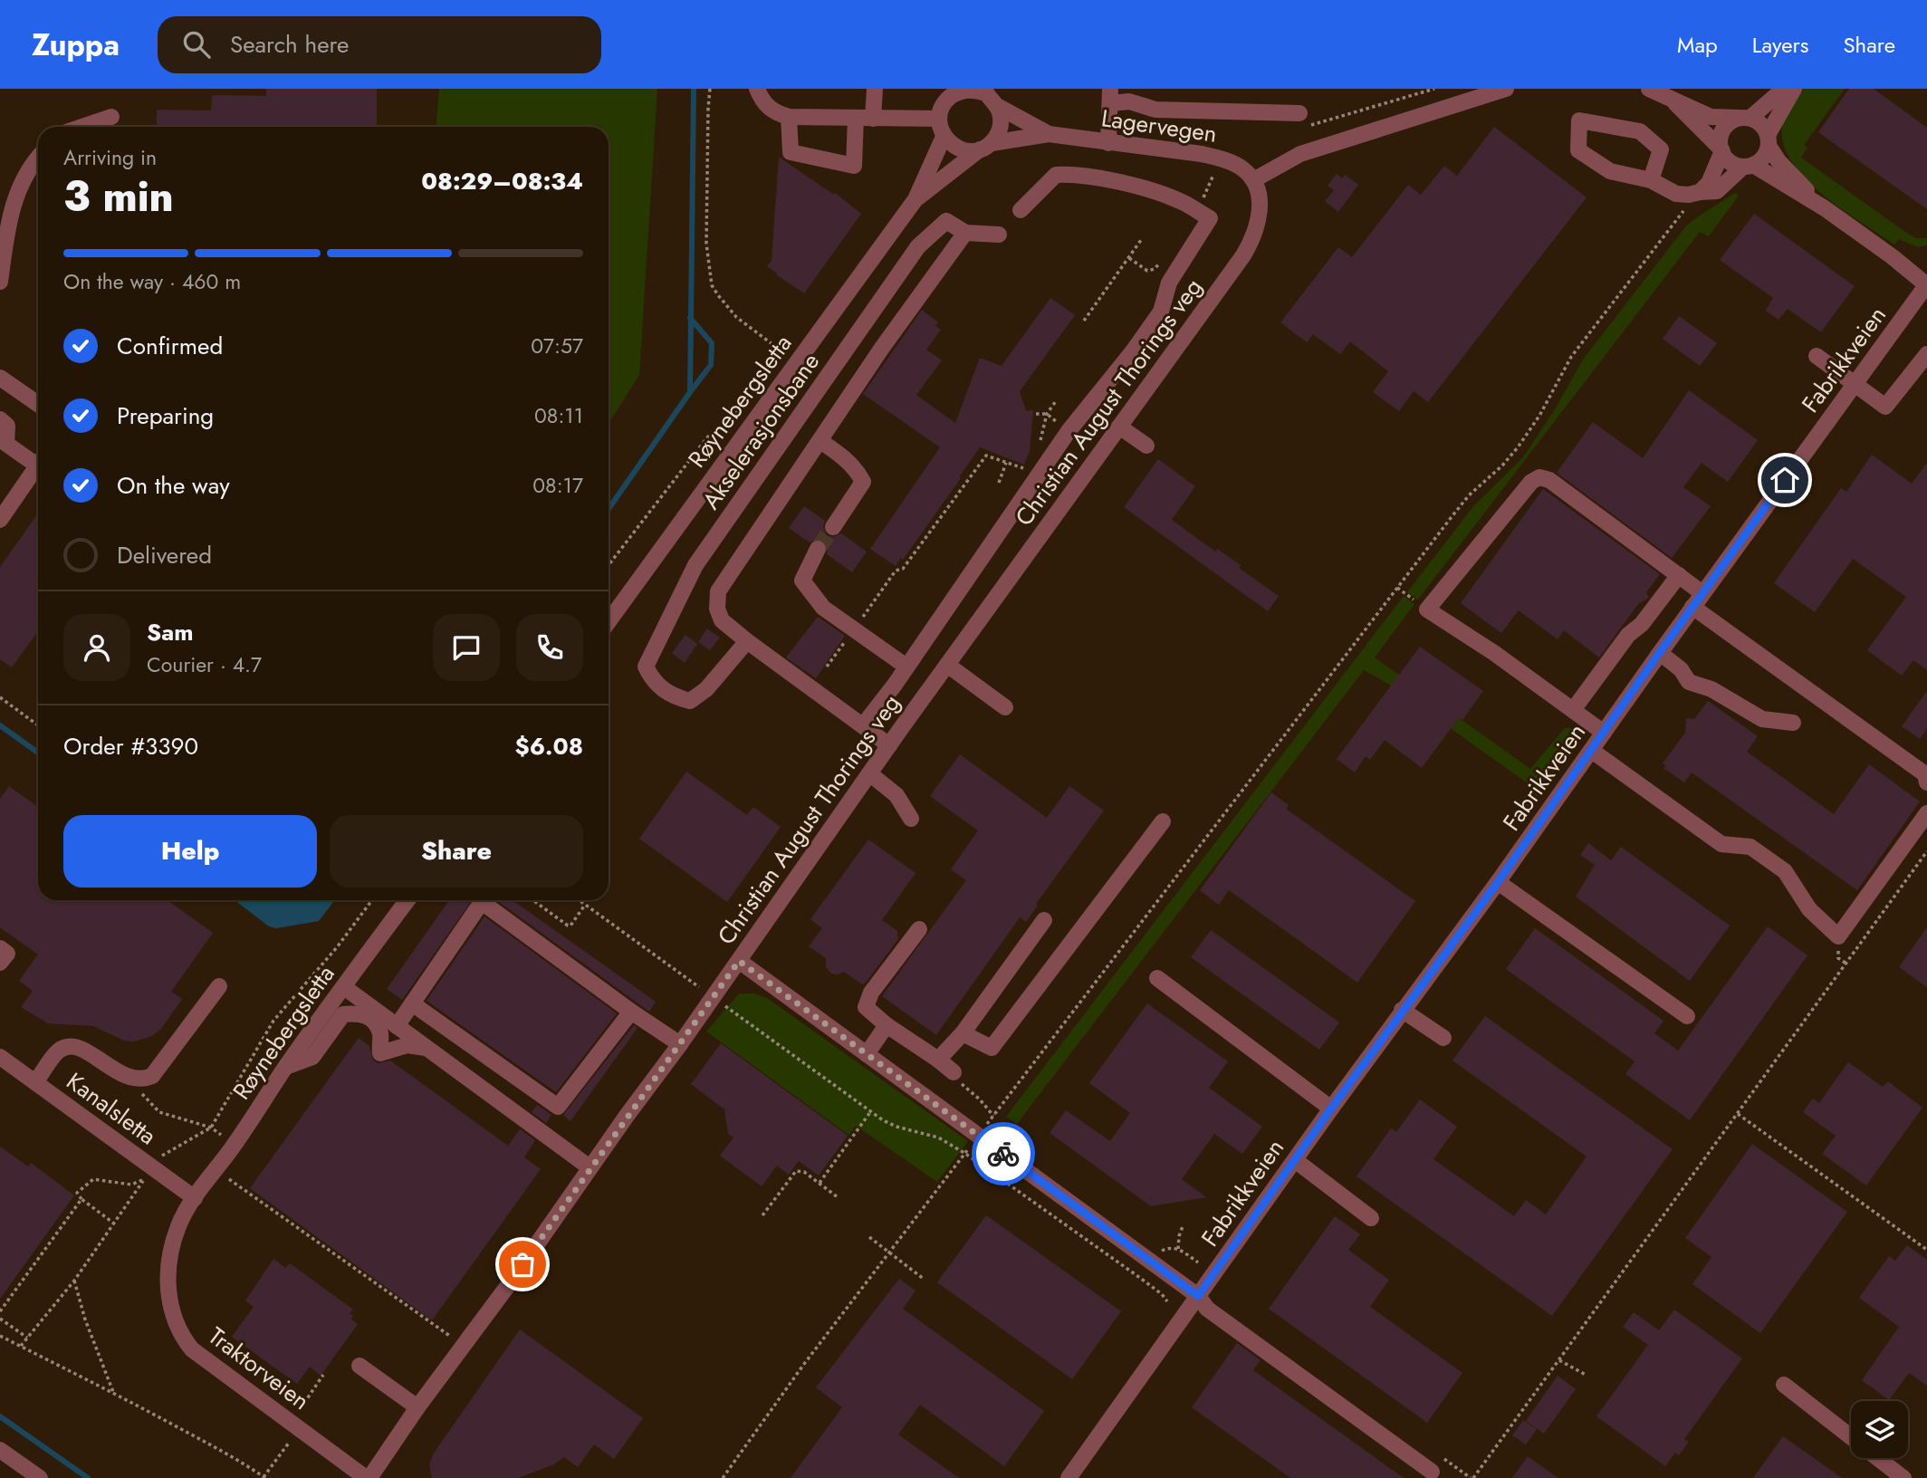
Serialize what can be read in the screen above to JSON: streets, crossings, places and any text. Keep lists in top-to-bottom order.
{
  "streets": {
    "street": [
      "Lagervegen",
      "Fabrikkveien",
      "Røynebergsletta",
      "Christian August Thorings veg",
      "Akselerasjonsbane",
      "Kanalsletta",
      "Traktorveien"
    ]
  },
  "crossings": [
    ["Lagervegen", "Røynebergsletta"],
    ["Lagervegen", "Christian August Thorings veg"],
    ["Røynebergsletta", "Kanalsletta"],
    ["Røynebergsletta", "Traktorveien"],
    ["Christian August Thorings veg", "Traktorveien"],
    ["Kanalsletta", "Traktorveien"]
  ],
  "page": {
    "header": "Zuppa",
    "search": "Search here",
    "nav": ["Map", "Layers", "Share"],
    "heading": ["3 min", "Arriving in", "08:29–08:34"],
    "panel": [
      "Sam",
      "Courier · 4.7",
      "Order #3390",
      "$6.08"
    ],
    "bar": "On the way · 460 m",
    "list": [
      ["Confirmed", "07:57"],
      ["Preparing", "08:11"],
      ["On the way", "08:17"],
      "Delivered"
    ],
    "buttons": ["Help", "Share"]
  }
}
